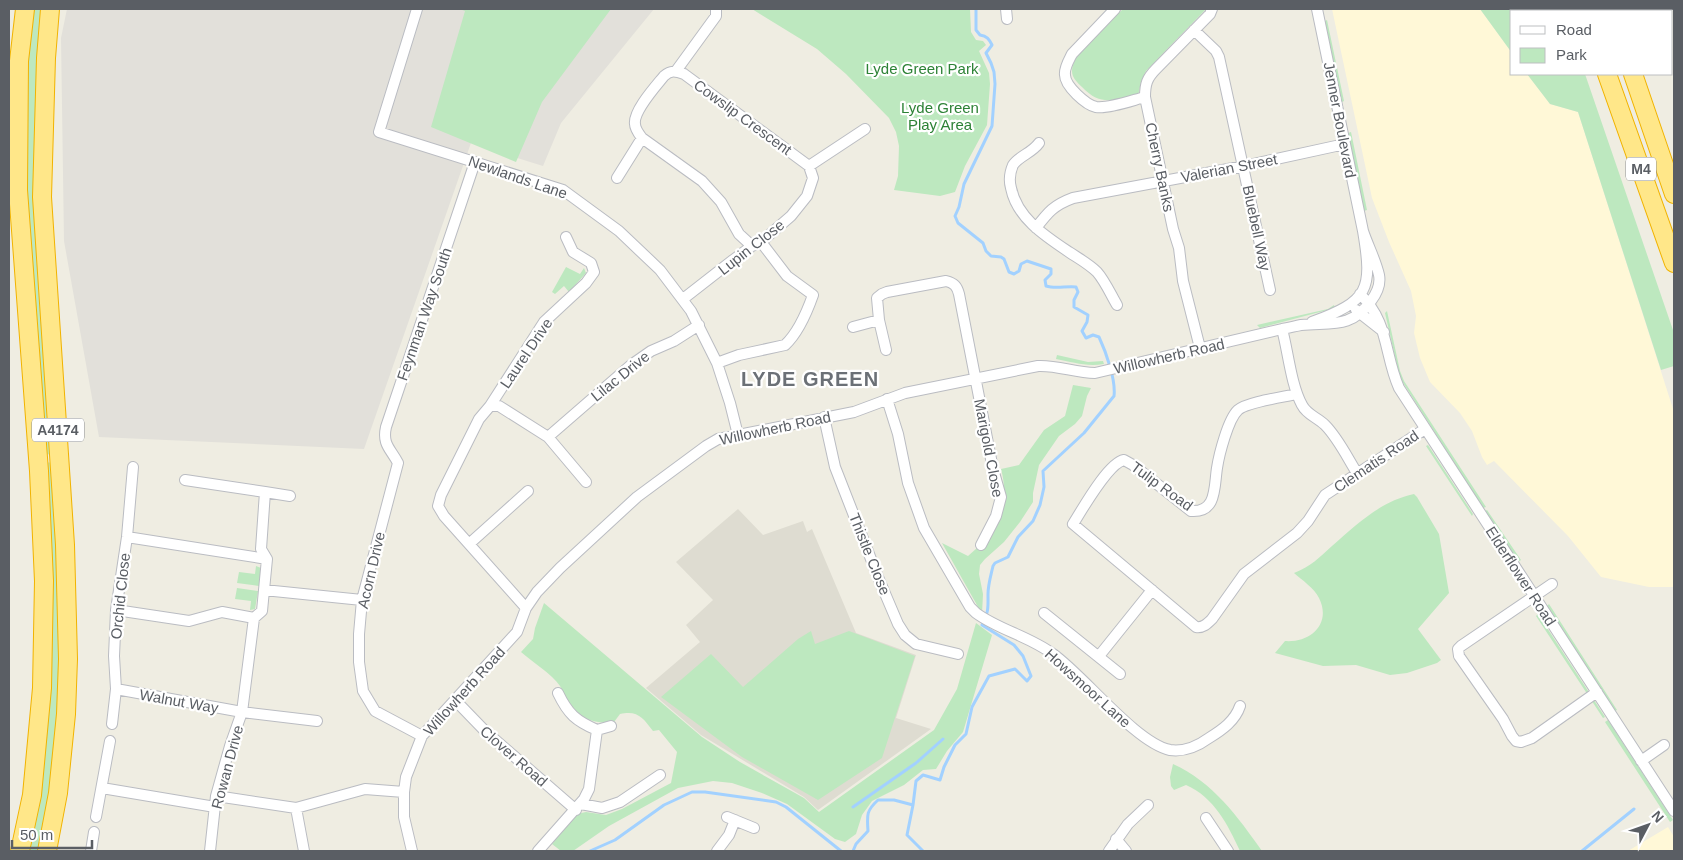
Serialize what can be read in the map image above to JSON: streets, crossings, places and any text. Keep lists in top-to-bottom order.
{
  "streets": {
    "highway": ["M4", "A4174"],
    "street": [
      "Cowslip Crescent",
      "Jenner Boulevard",
      "Cherry Banks",
      "Valerian Street",
      "Newlands Lane",
      "Bluebell Way",
      "Lupin Close",
      "Feynman Way South",
      "Laurel Drive",
      "Willowherb Road",
      "Lilac Drive",
      "Marigold Close",
      "Clematis Road",
      "Tulip Road",
      "Thistle Close",
      "Acorn Drive",
      "Elderflower Road",
      "Orchid Close",
      "Howsmoor Lane",
      "Walnut Way",
      "Clover Road",
      "Rowan Drive"
    ]
  },
  "crossings": [
    ["Cowslip Crescent", "Lupin Close"],
    ["Jenner Boulevard", "Valerian Street"],
    ["Jenner Boulevard", "Willowherb Road"],
    ["Jenner Boulevard", "Elderflower Road"],
    ["Cherry Banks", "Valerian Street"],
    ["Cherry Banks", "Bluebell Way"],
    ["Cherry Banks", "Willowherb Road"],
    ["Valerian Street", "Bluebell Way"],
    ["Newlands Lane", "Lupin Close"],
    ["Newlands Lane", "Feynman Way South"],
    ["Newlands Lane", "Willowherb Road"],
    ["Newlands Lane", "Lilac Drive"],
    ["Feynman Way South", "Acorn Drive"],
    ["Willowherb Road", "Marigold Close"],
    ["Willowherb Road", "Thistle Close"],
    ["Willowherb Road", "Acorn Drive"],
    ["Willowherb Road", "Howsmoor Lane"],
    ["Willowherb Road", "Clover Road"],
    ["Clematis Road", "Tulip Road"],
    ["Clematis Road", "Elderflower Road"],
    ["Orchid Close", "Walnut Way"],
    ["Walnut Way", "Rowan Drive"]
  ],
  "districts": ["LYDE GREEN"],
  "parks": ["Lyde Green Park", "Lyde Green Play Area"],
  "legend": ["Road", "Park"],
  "scale_bar": "50 m",
  "north": "top right"
}
